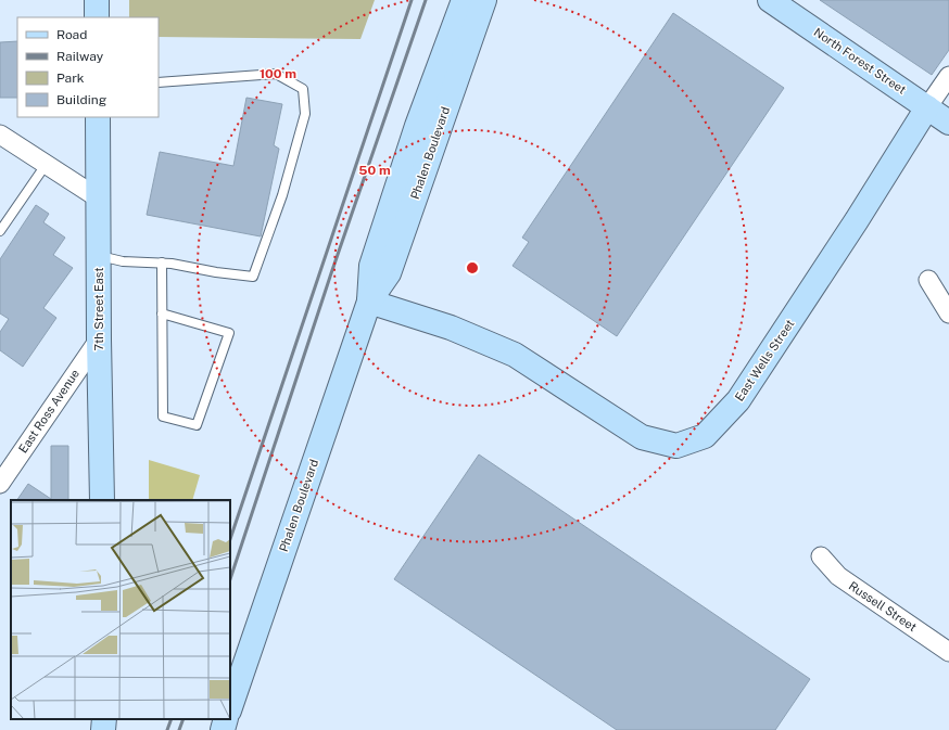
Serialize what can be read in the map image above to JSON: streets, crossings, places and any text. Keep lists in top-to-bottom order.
{
  "streets": {
    "street": [
      "North Forest Street",
      "Phalen Boulevard",
      "7th Street East",
      "East Wells Street",
      "East Ross Avenue",
      "Russell Street"
    ]
  },
  "crossings": [
    ["North Forest Street", "East Wells Street"],
    ["Phalen Boulevard", "East Wells Street"],
    ["7th Street East", "East Ross Avenue"]
  ],
  "legend": [
    "Road",
    "Railway",
    "Park",
    "Building"
  ],
  "rings": ["100 m", "50 m"]
}
